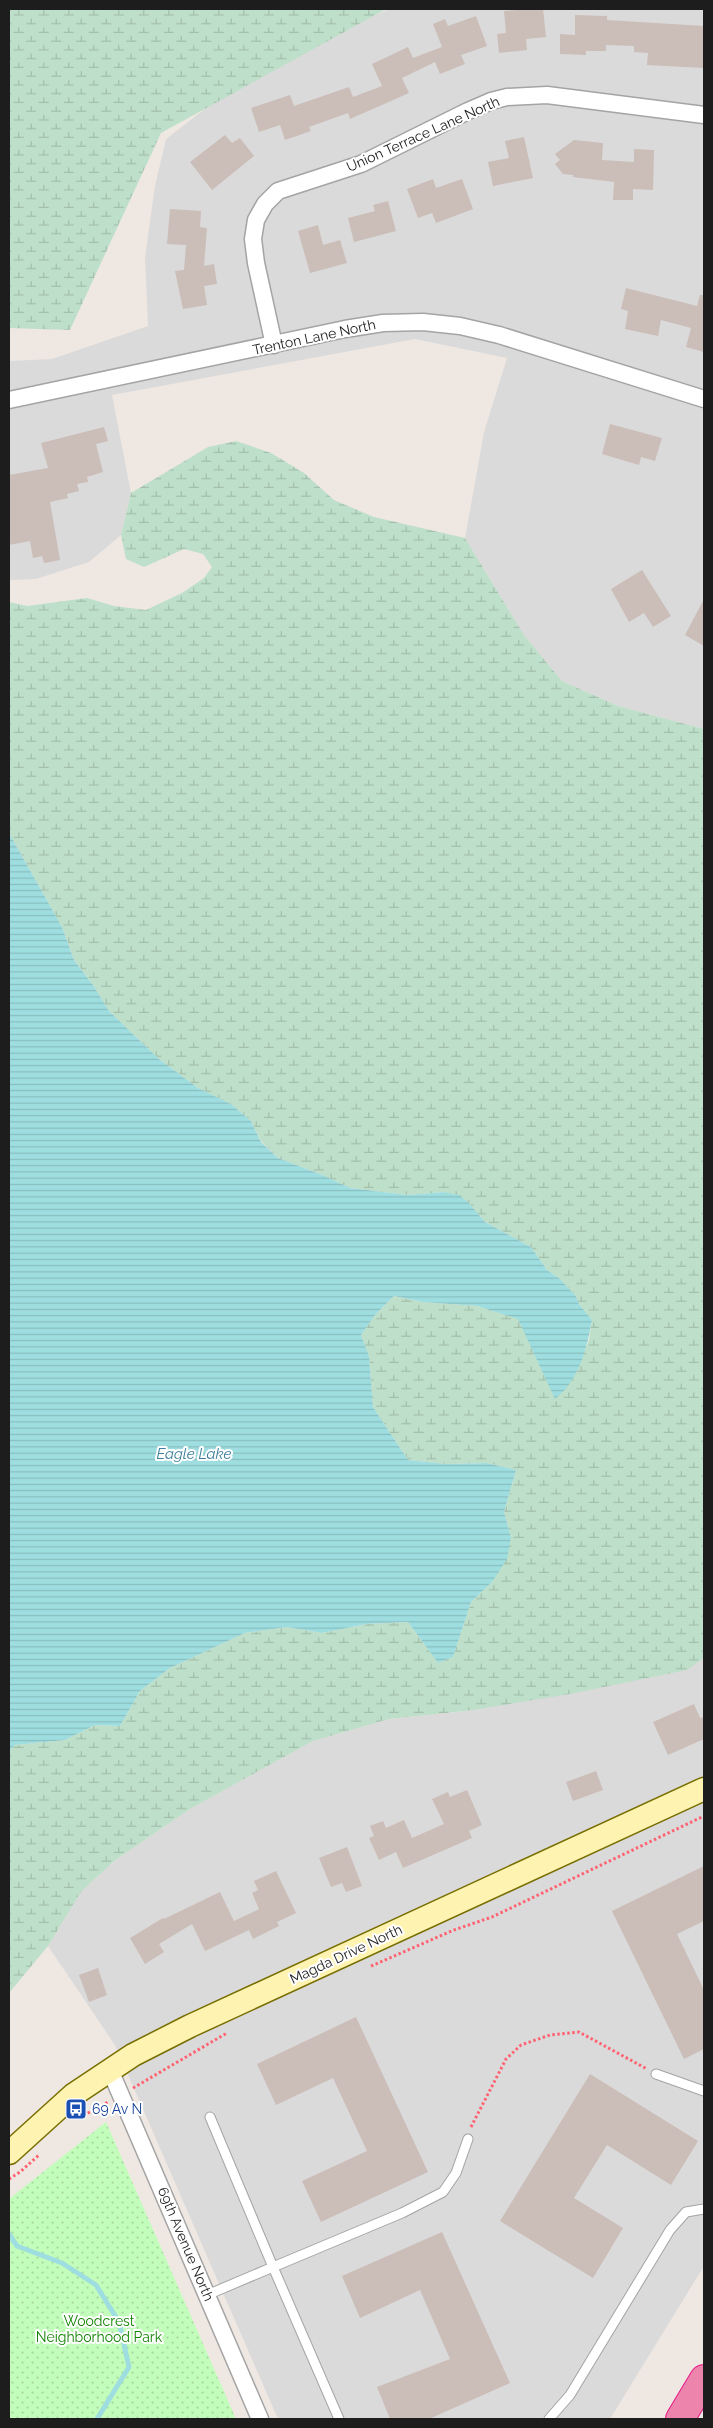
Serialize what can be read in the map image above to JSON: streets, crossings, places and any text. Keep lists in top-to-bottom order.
{
  "streets": {
    "street": [
      "Union Terrace Lane North",
      "Trenton Lane North",
      "Magda Drive North",
      "69th Avenue North"
    ]
  },
  "crossings": [
    ["Union Terrace Lane North", "Trenton Lane North"],
    ["Magda Drive North", "69th Avenue North"]
  ],
  "water": ["Eagle Lake"],
  "parks": ["Woodcrest Neighborhood Park"],
  "places": {
    "bus stop": ["69 Av N"]
  }
}
